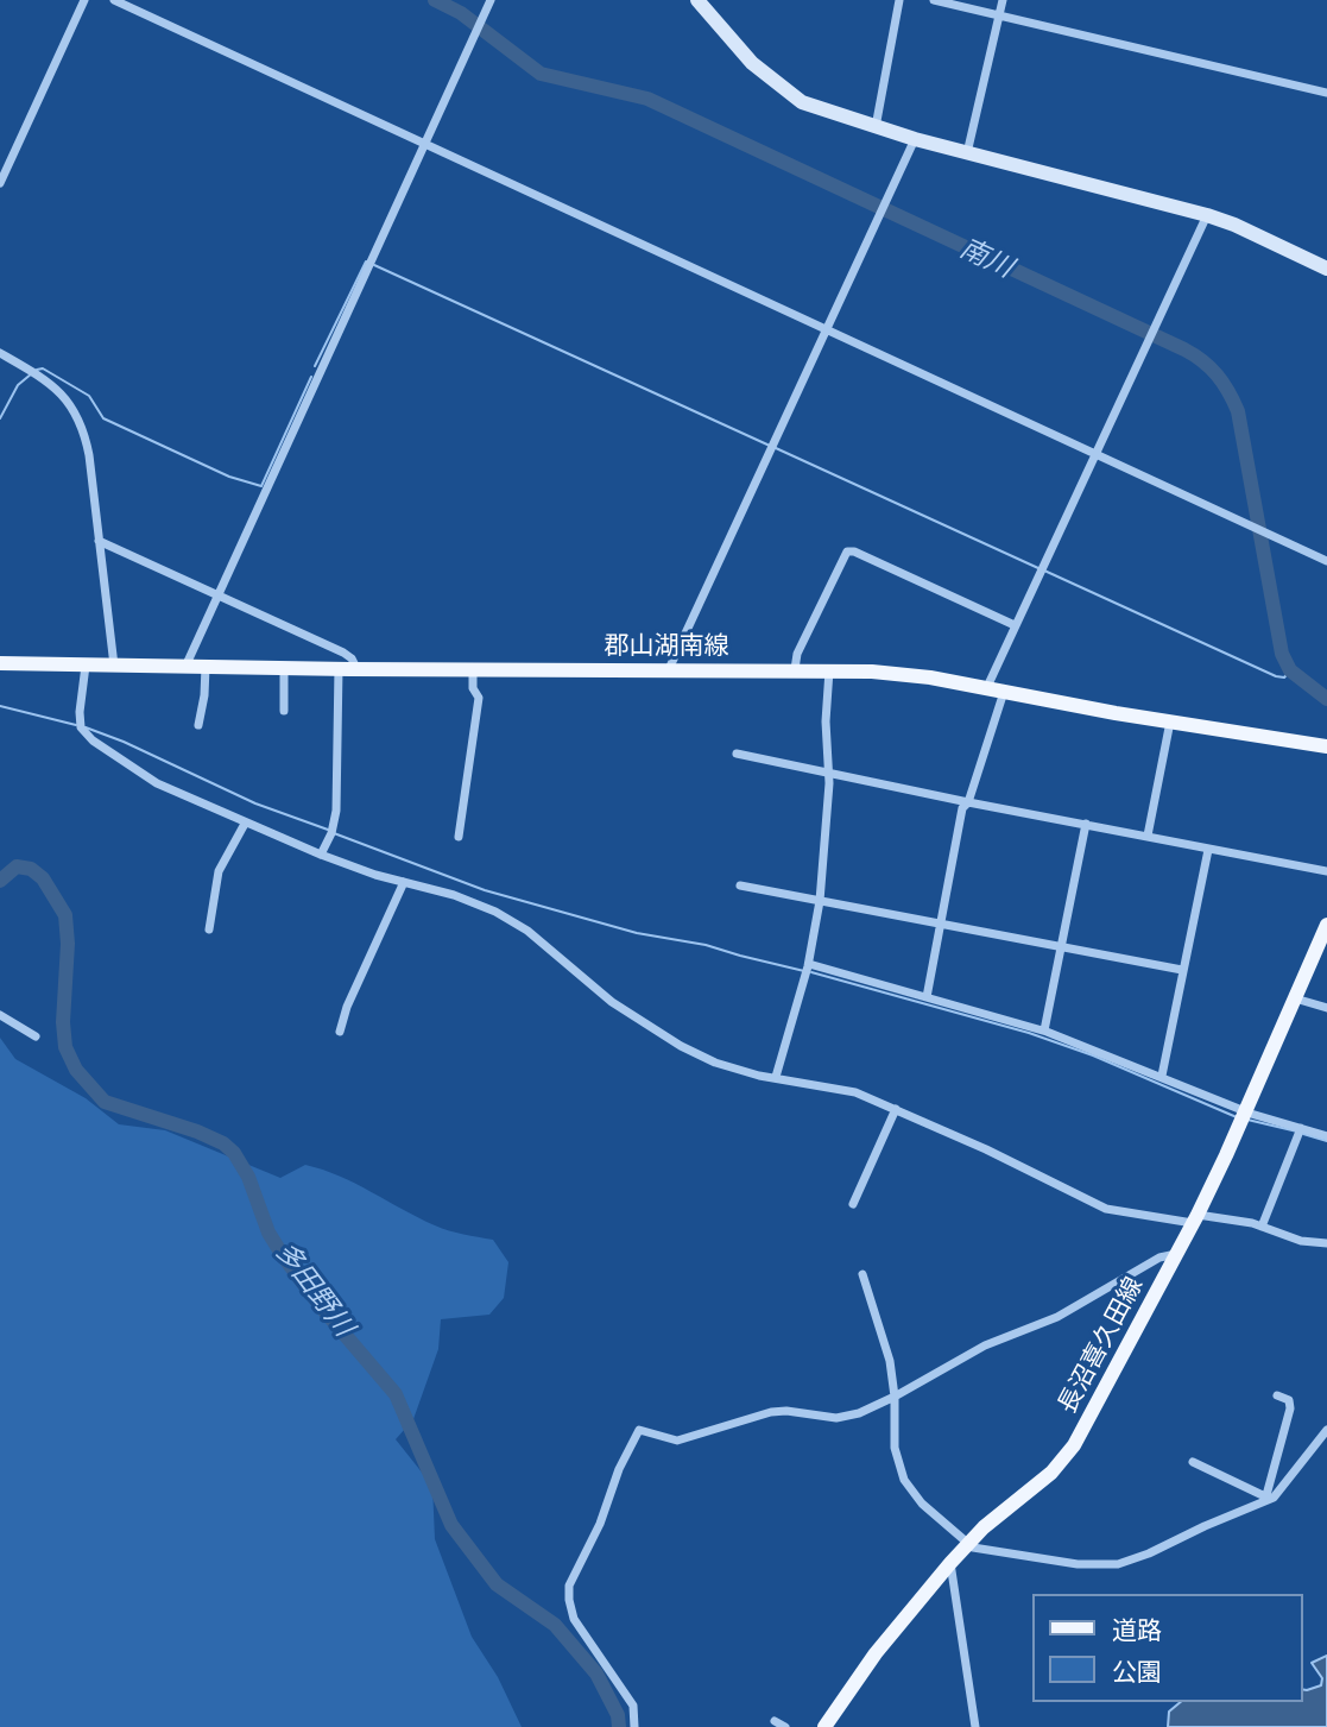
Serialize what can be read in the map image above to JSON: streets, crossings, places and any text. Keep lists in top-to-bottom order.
{
  "streets": {
    "main road": ["郡山湖南線", "長沼喜久田線"]
  },
  "water": ["南川", "多田野川"],
  "legend": ["道路", "公園"]
}
